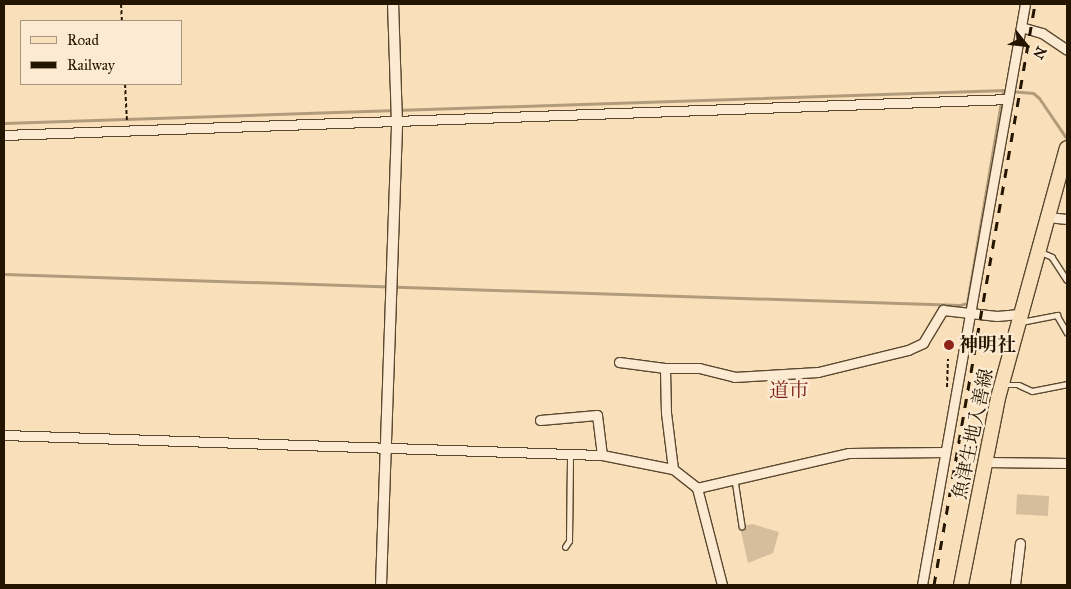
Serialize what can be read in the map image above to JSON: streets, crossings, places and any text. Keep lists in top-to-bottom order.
{
  "streets": {
    "main road": ["魚津生地入善線"]
  },
  "districts": ["道市"],
  "places": ["神明社"],
  "legend": ["Road", "Railway"],
  "north": "bottom right"
}
